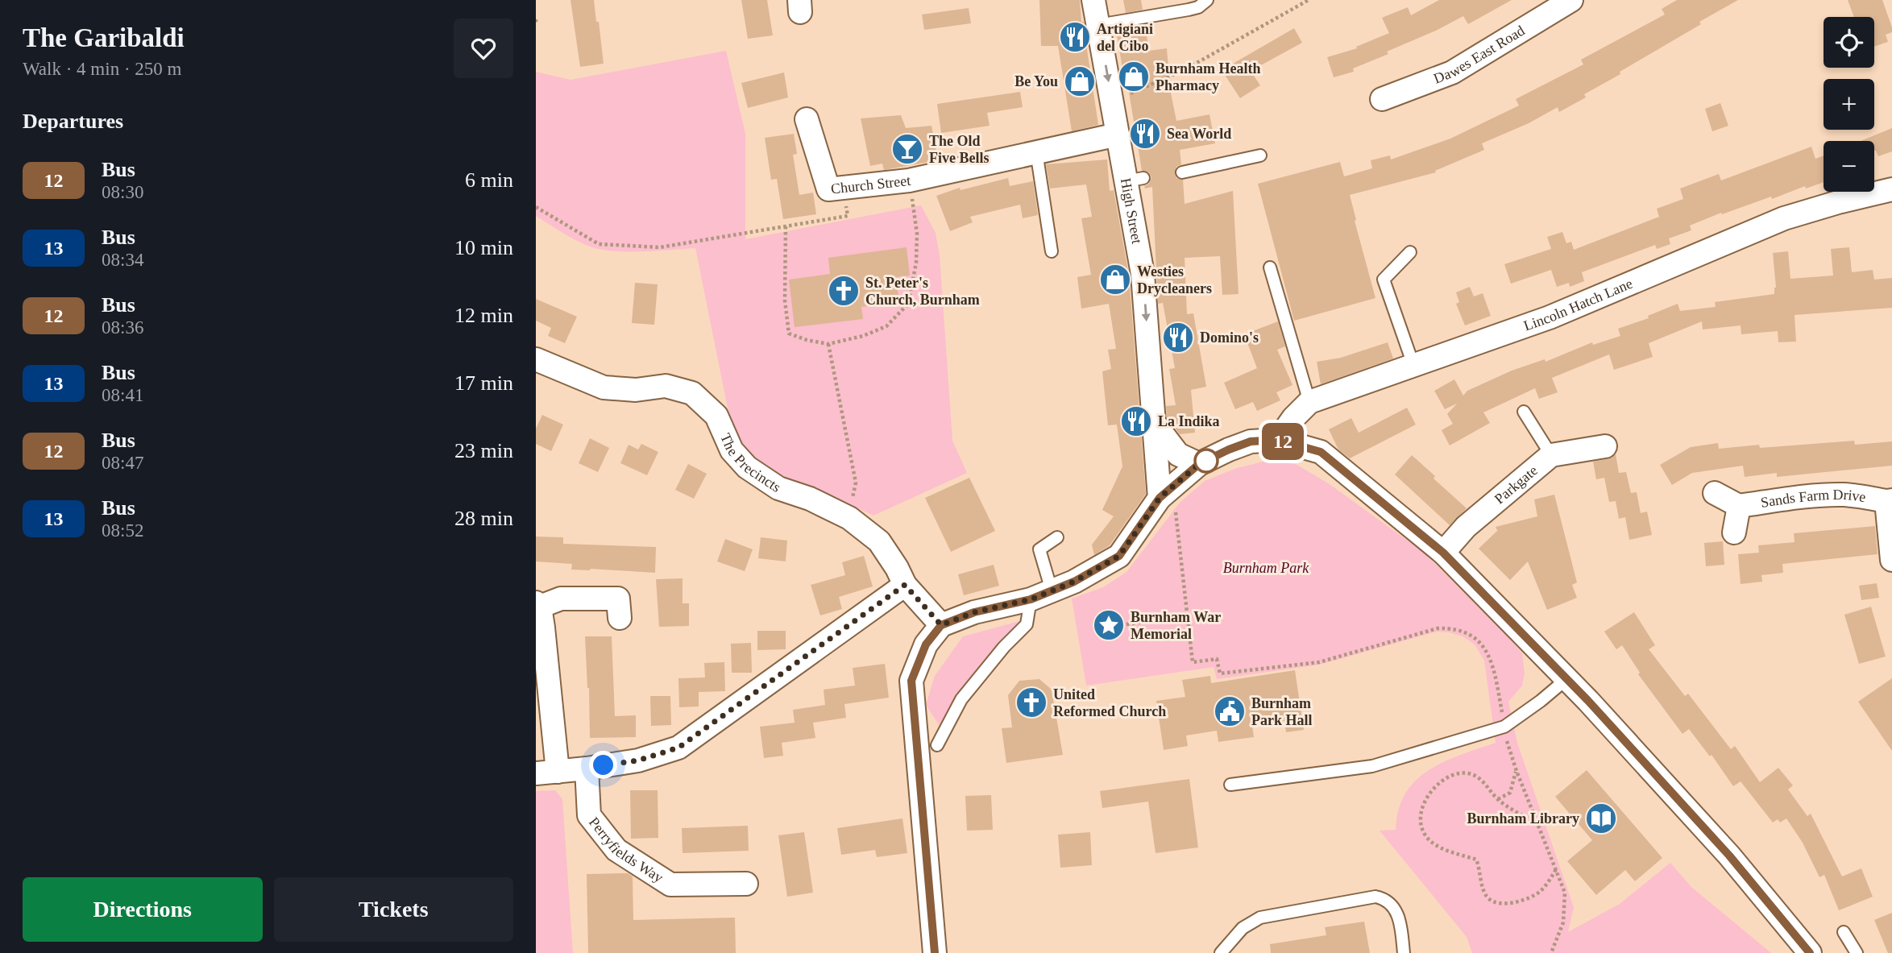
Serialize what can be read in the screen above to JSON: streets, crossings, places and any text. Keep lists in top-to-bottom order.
{
  "streets": {
    "street": [
      "Dawes East Road",
      "Church Street",
      "High Street",
      "Lincoln Hatch Lane",
      "The Precincts",
      "Parkgate",
      "Sands Farm Drive",
      "Perryfields Way"
    ]
  },
  "crossings": [
    ["Church Street", "High Street"]
  ],
  "one_way": ["High Street"],
  "parks": ["Burnham Park"],
  "places": {
    "restaurant": [
      "Artigiani del Cibo",
      "Sea World",
      "Domino's",
      "La Indika"
    ],
    "shop": ["Burnham Health Pharmacy", "Be You", "Westies Drycleaners"],
    "bar": ["The Old Five Bells"],
    "church": ["St. Peter's Church, Burnham", "United Reformed Church"],
    "place": ["Burnham War Memorial"],
    "public building": ["Burnham Park Hall"],
    "library": ["Burnham Library"]
  },
  "lines": ["bus line 12"],
  "page": {
    "heading": [
      ["The Garibaldi", "Walk · 4 min · 250 m"],
      "Departures"
    ],
    "on_map": "12",
    "map_buttons": ["+", "−"],
    "list": [
      {
        "mark": "12",
        "name": "Bus",
        "note": "08:30",
        "value": "6 min"
      },
      {
        "mark": "13",
        "name": "Bus",
        "note": "08:34",
        "value": "10 min"
      },
      {
        "mark": "12",
        "name": "Bus",
        "note": "08:36",
        "value": "12 min"
      },
      {
        "mark": "13",
        "name": "Bus",
        "note": "08:41",
        "value": "17 min"
      },
      {
        "mark": "12",
        "name": "Bus",
        "note": "08:47",
        "value": "23 min"
      },
      {
        "mark": "13",
        "name": "Bus",
        "note": "08:52",
        "value": "28 min"
      }
    ],
    "buttons": ["Directions", "Tickets"]
  }
}
